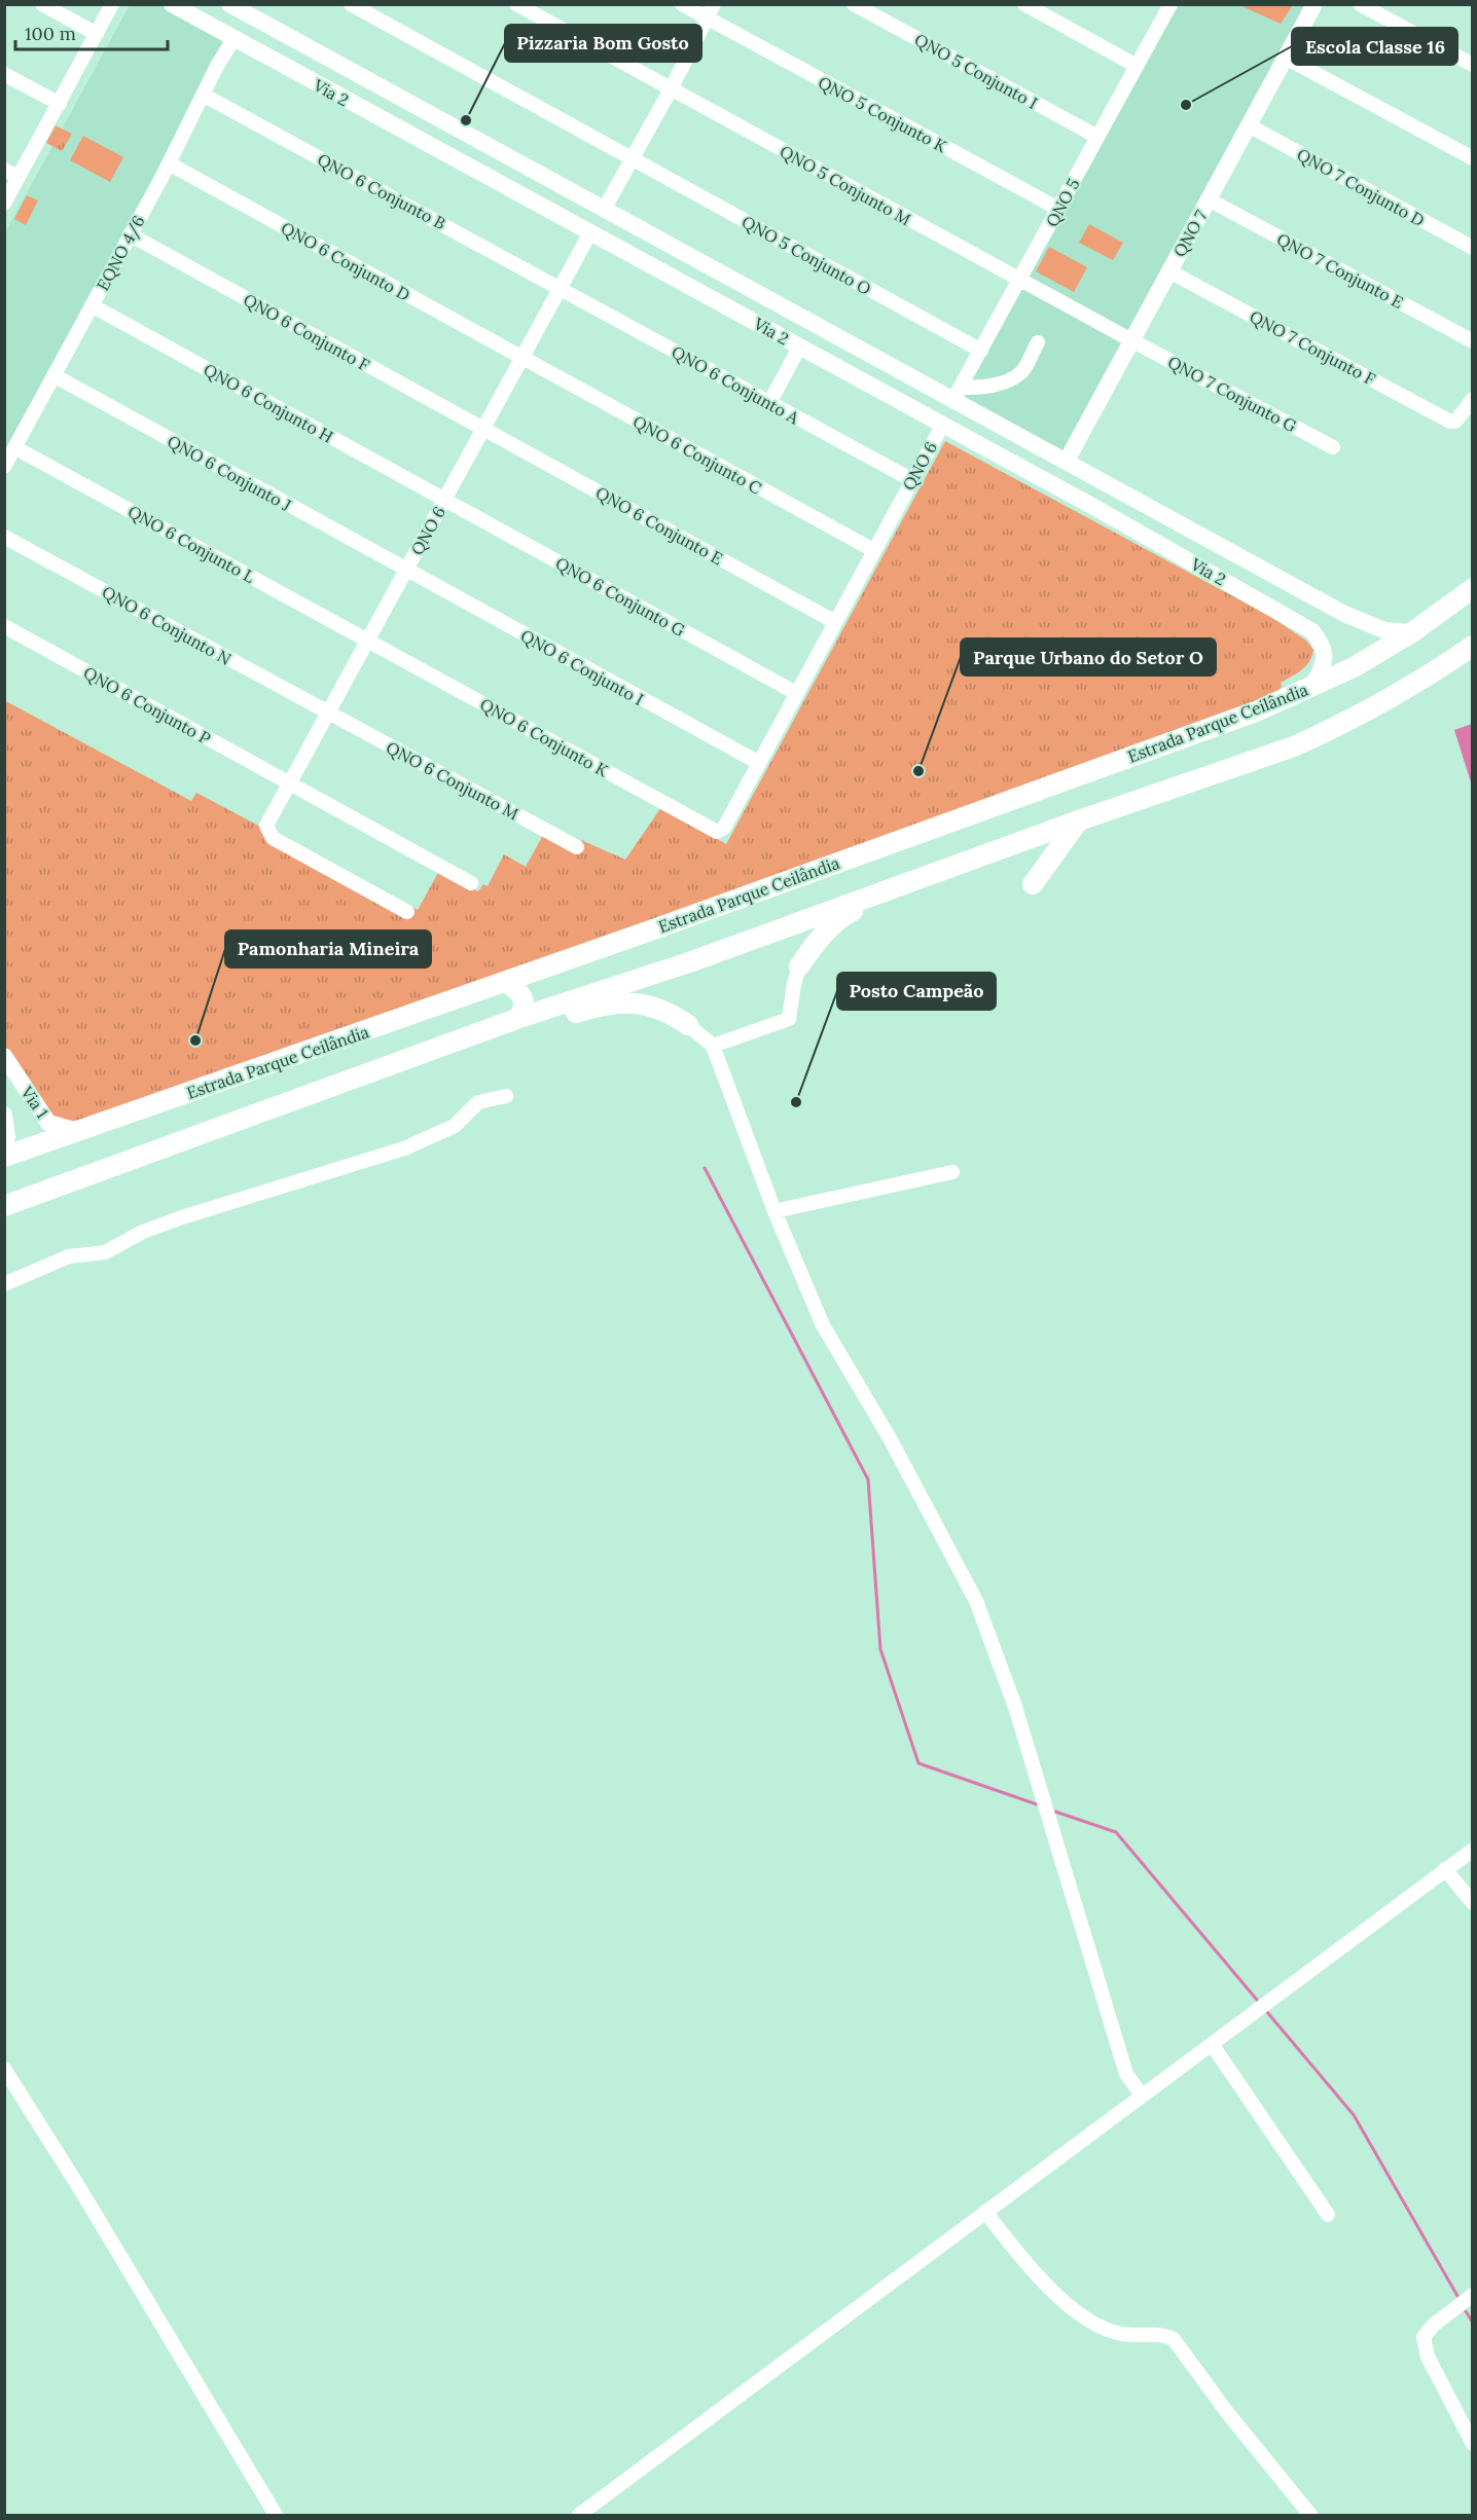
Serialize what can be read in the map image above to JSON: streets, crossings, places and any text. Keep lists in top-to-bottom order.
{
  "streets": {
    "highway": ["Estrada Parque Ceilândia"],
    "main road": ["Via 2", "QNO 7", "Via 1"],
    "street": [
      "QNO 5 Conjunto I",
      "QNO 5 Conjunto K",
      "QNO 5 Conjunto M",
      "QNO 7 Conjunto D",
      "QNO 6 Conjunto B",
      "QNO 5",
      "EQNO 4/6",
      "QNO 5 Conjunto O",
      "QNO 6 Conjunto D",
      "QNO 7 Conjunto E",
      "QNO 6 Conjunto F",
      "QNO 7 Conjunto F",
      "QNO 6 Conjunto A",
      "QNO 7 Conjunto G",
      "QNO 6 Conjunto H",
      "QNO 6 Conjunto C",
      "QNO 6",
      "QNO 6 Conjunto J",
      "QNO 6 Conjunto E",
      "QNO 6 Conjunto L",
      "QNO 6 Conjunto G",
      "QNO 6 Conjunto N",
      "QNO 6 Conjunto I",
      "QNO 6 Conjunto P",
      "QNO 6 Conjunto K",
      "QNO 6 Conjunto M"
    ]
  },
  "crossings": [
    ["QNO 5 Conjunto I", "QNO 5"],
    ["Via 2", "QNO 5"],
    ["Via 2", "QNO 7"],
    ["Via 2", "EQNO 4/6"],
    ["Via 2", "QNO 6"],
    ["Via 2", "Estrada Parque Ceilândia"],
    ["QNO 5 Conjunto K", "QNO 5"],
    ["QNO 5 Conjunto M", "QNO 5"],
    ["QNO 5 Conjunto M", "QNO 7"],
    ["QNO 5 Conjunto M", "QNO 7 Conjunto G"],
    ["QNO 7 Conjunto D", "QNO 7"],
    ["QNO 6 Conjunto B", "EQNO 4/6"],
    ["QNO 6 Conjunto B", "QNO 6 Conjunto A"],
    ["QNO 6 Conjunto B", "QNO 6"],
    ["QNO 5", "QNO 5 Conjunto O"],
    ["QNO 7", "QNO 7 Conjunto E"],
    ["QNO 7", "QNO 7 Conjunto F"],
    ["QNO 7", "QNO 7 Conjunto G"],
    ["EQNO 4/6", "QNO 6 Conjunto D"],
    ["EQNO 4/6", "QNO 6 Conjunto F"],
    ["EQNO 4/6", "QNO 6 Conjunto H"],
    ["EQNO 4/6", "QNO 6 Conjunto J"],
    ["EQNO 4/6", "QNO 6 Conjunto L"],
    ["QNO 6 Conjunto D", "QNO 6 Conjunto C"],
    ["QNO 6 Conjunto D", "QNO 6"],
    ["QNO 6 Conjunto F", "QNO 6"],
    ["QNO 6 Conjunto F", "QNO 6 Conjunto E"],
    ["QNO 6 Conjunto A", "QNO 6"],
    ["QNO 6 Conjunto H", "QNO 6"],
    ["QNO 6 Conjunto H", "QNO 6 Conjunto G"],
    ["QNO 6 Conjunto C", "QNO 6"],
    ["QNO 6", "QNO 6 Conjunto J"],
    ["QNO 6", "QNO 6 Conjunto E"],
    ["QNO 6", "QNO 6 Conjunto L"],
    ["QNO 6", "QNO 6 Conjunto G"],
    ["QNO 6", "QNO 6 Conjunto N"],
    ["QNO 6", "QNO 6 Conjunto I"],
    ["QNO 6", "QNO 6 Conjunto P"],
    ["QNO 6", "QNO 6 Conjunto K"],
    ["QNO 6", "QNO 6 Conjunto M"],
    ["QNO 6 Conjunto J", "QNO 6 Conjunto I"],
    ["QNO 6 Conjunto L", "QNO 6 Conjunto K"],
    ["QNO 6 Conjunto N", "QNO 6 Conjunto M"],
    ["Estrada Parque Ceilândia", "Via 1"]
  ],
  "places": [
    "Escola Classe 16",
    "Pizzaria Bom Gosto",
    "Parque Urbano do Setor O",
    "Pamonharia Mineira",
    "Posto Campeão"
  ],
  "scale_bar": "100 m"
}
